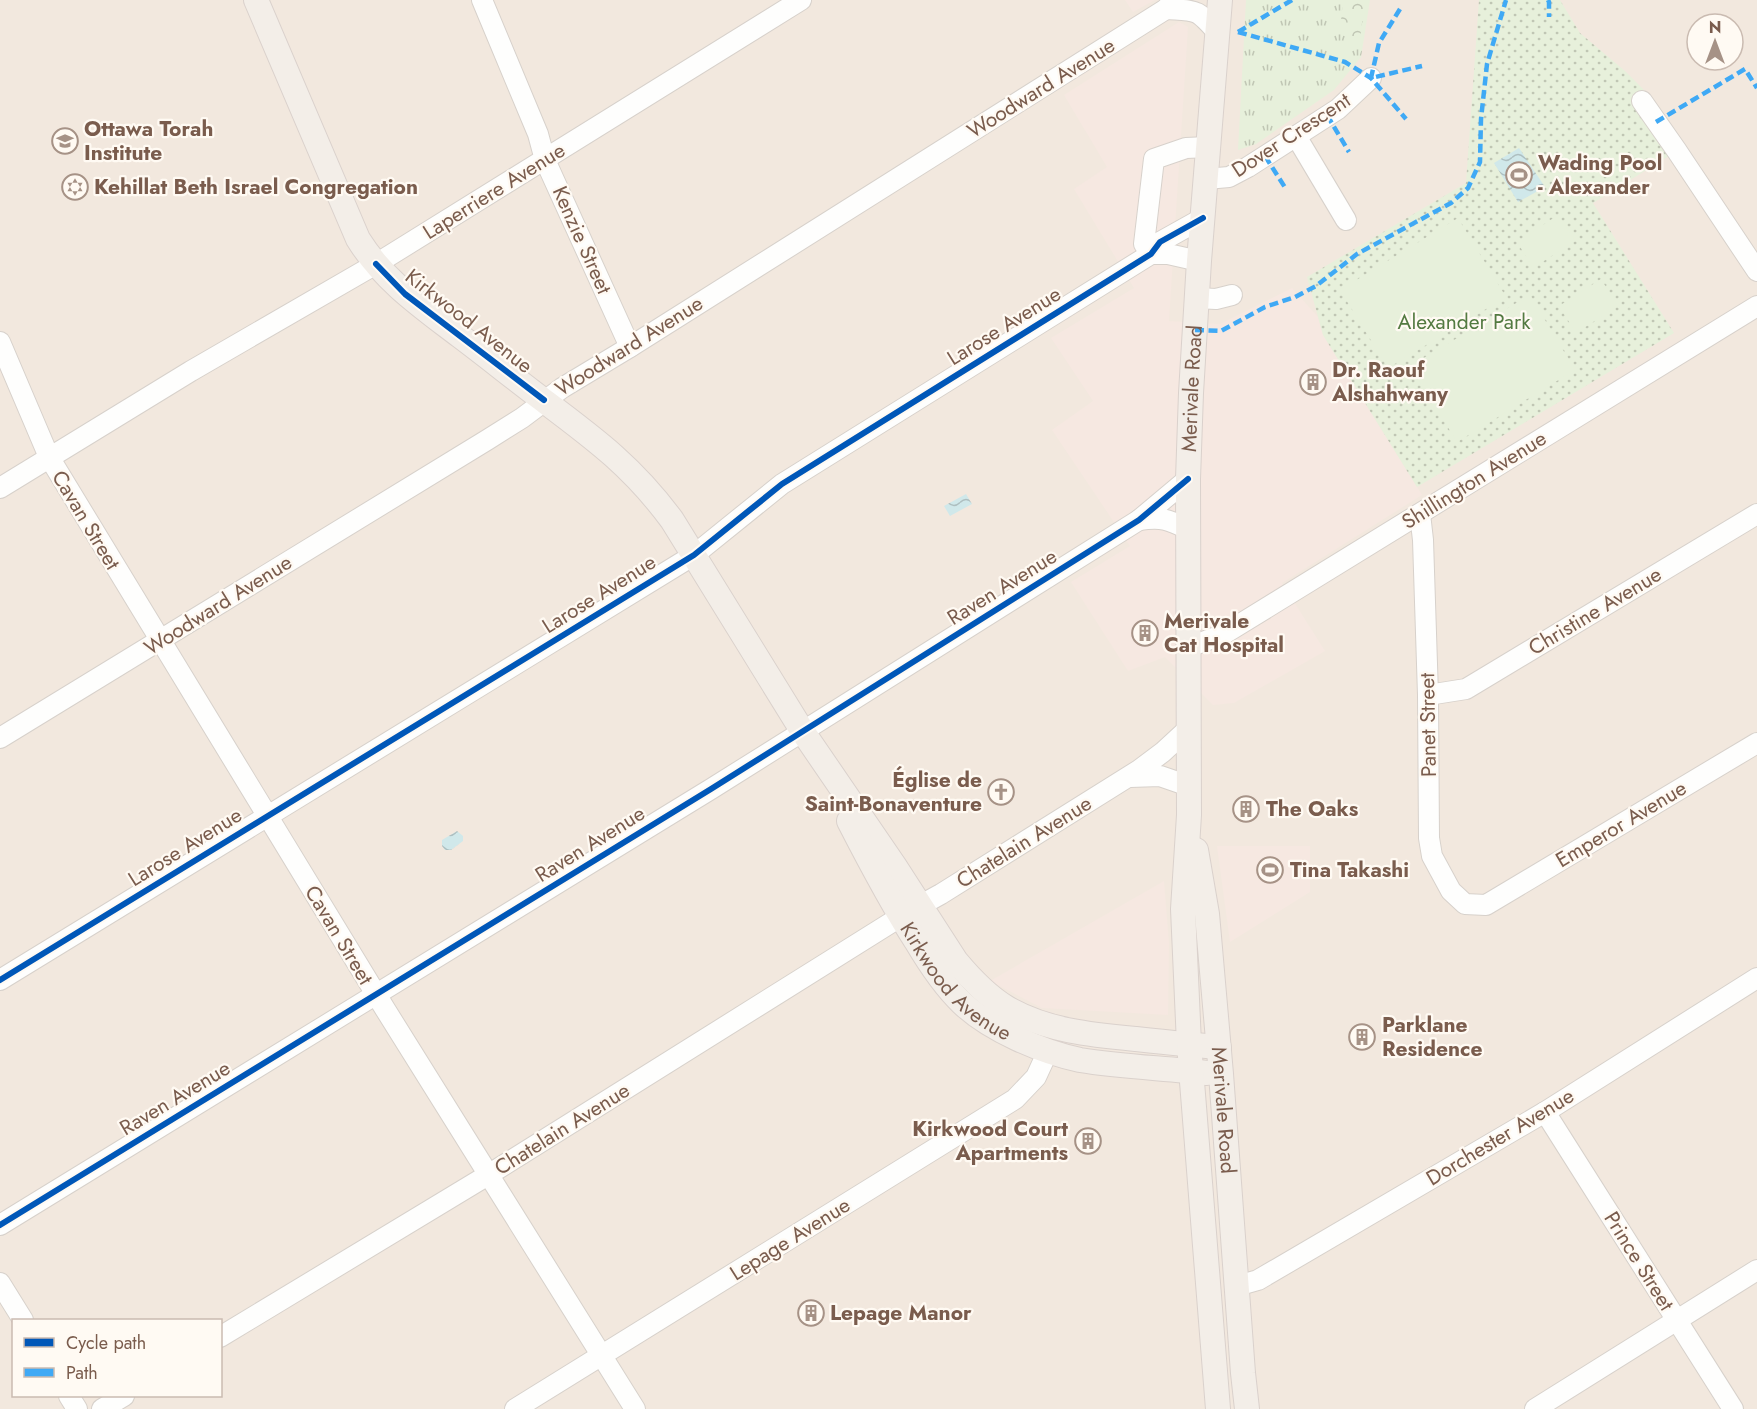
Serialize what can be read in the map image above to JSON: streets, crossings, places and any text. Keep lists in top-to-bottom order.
{
  "streets": {
    "main road": ["Kirkwood Avenue", "Merivale Road"],
    "street": [
      "Woodward Avenue",
      "Dover Crescent",
      "Laperriere Avenue",
      "Kenzie Street",
      "Larose Avenue",
      "Shillington Avenue",
      "Cavan Street",
      "Raven Avenue",
      "Christine Avenue",
      "Panet Street",
      "Emperor Avenue",
      "Chatelain Avenue",
      "Dorchester Avenue",
      "Lepage Avenue",
      "Prince Street"
    ]
  },
  "crossings": [
    ["Woodward Avenue", "Kenzie Street"],
    ["Woodward Avenue", "Kirkwood Avenue"],
    ["Woodward Avenue", "Merivale Road"],
    ["Woodward Avenue", "Cavan Street"],
    ["Dover Crescent", "Merivale Road"],
    ["Laperriere Avenue", "Kenzie Street"],
    ["Laperriere Avenue", "Kirkwood Avenue"],
    ["Laperriere Avenue", "Cavan Street"],
    ["Kirkwood Avenue", "Larose Avenue"],
    ["Kirkwood Avenue", "Merivale Road"],
    ["Kirkwood Avenue", "Raven Avenue"],
    ["Kirkwood Avenue", "Chatelain Avenue"],
    ["Kirkwood Avenue", "Lepage Avenue"],
    ["Larose Avenue", "Merivale Road"],
    ["Larose Avenue", "Cavan Street"],
    ["Merivale Road", "Shillington Avenue"],
    ["Merivale Road", "Raven Avenue"],
    ["Merivale Road", "Chatelain Avenue"],
    ["Merivale Road", "Dorchester Avenue"],
    ["Shillington Avenue", "Panet Street"],
    ["Cavan Street", "Raven Avenue"],
    ["Cavan Street", "Chatelain Avenue"],
    ["Cavan Street", "Lepage Avenue"],
    ["Christine Avenue", "Panet Street"],
    ["Panet Street", "Emperor Avenue"],
    ["Dorchester Avenue", "Prince Street"]
  ],
  "parks": ["Alexander Park"],
  "places": {
    "school or university": ["Ottawa Torah Institute"],
    "sports": ["Wading Pool - Alexander", "Tina Takashi"],
    "synagogue": ["Kehillat Beth Israel Congregation"],
    "building": [
      "Dr. Raouf Alshahwany",
      "Merivale Cat Hospital",
      "The Oaks",
      "Parklane Residence",
      "Kirkwood Court Apartments",
      "Lepage Manor"
    ],
    "church": ["Église de Saint-Bonaventure"]
  },
  "legend": ["Cycle path", "Path"],
  "north": "top"
}
